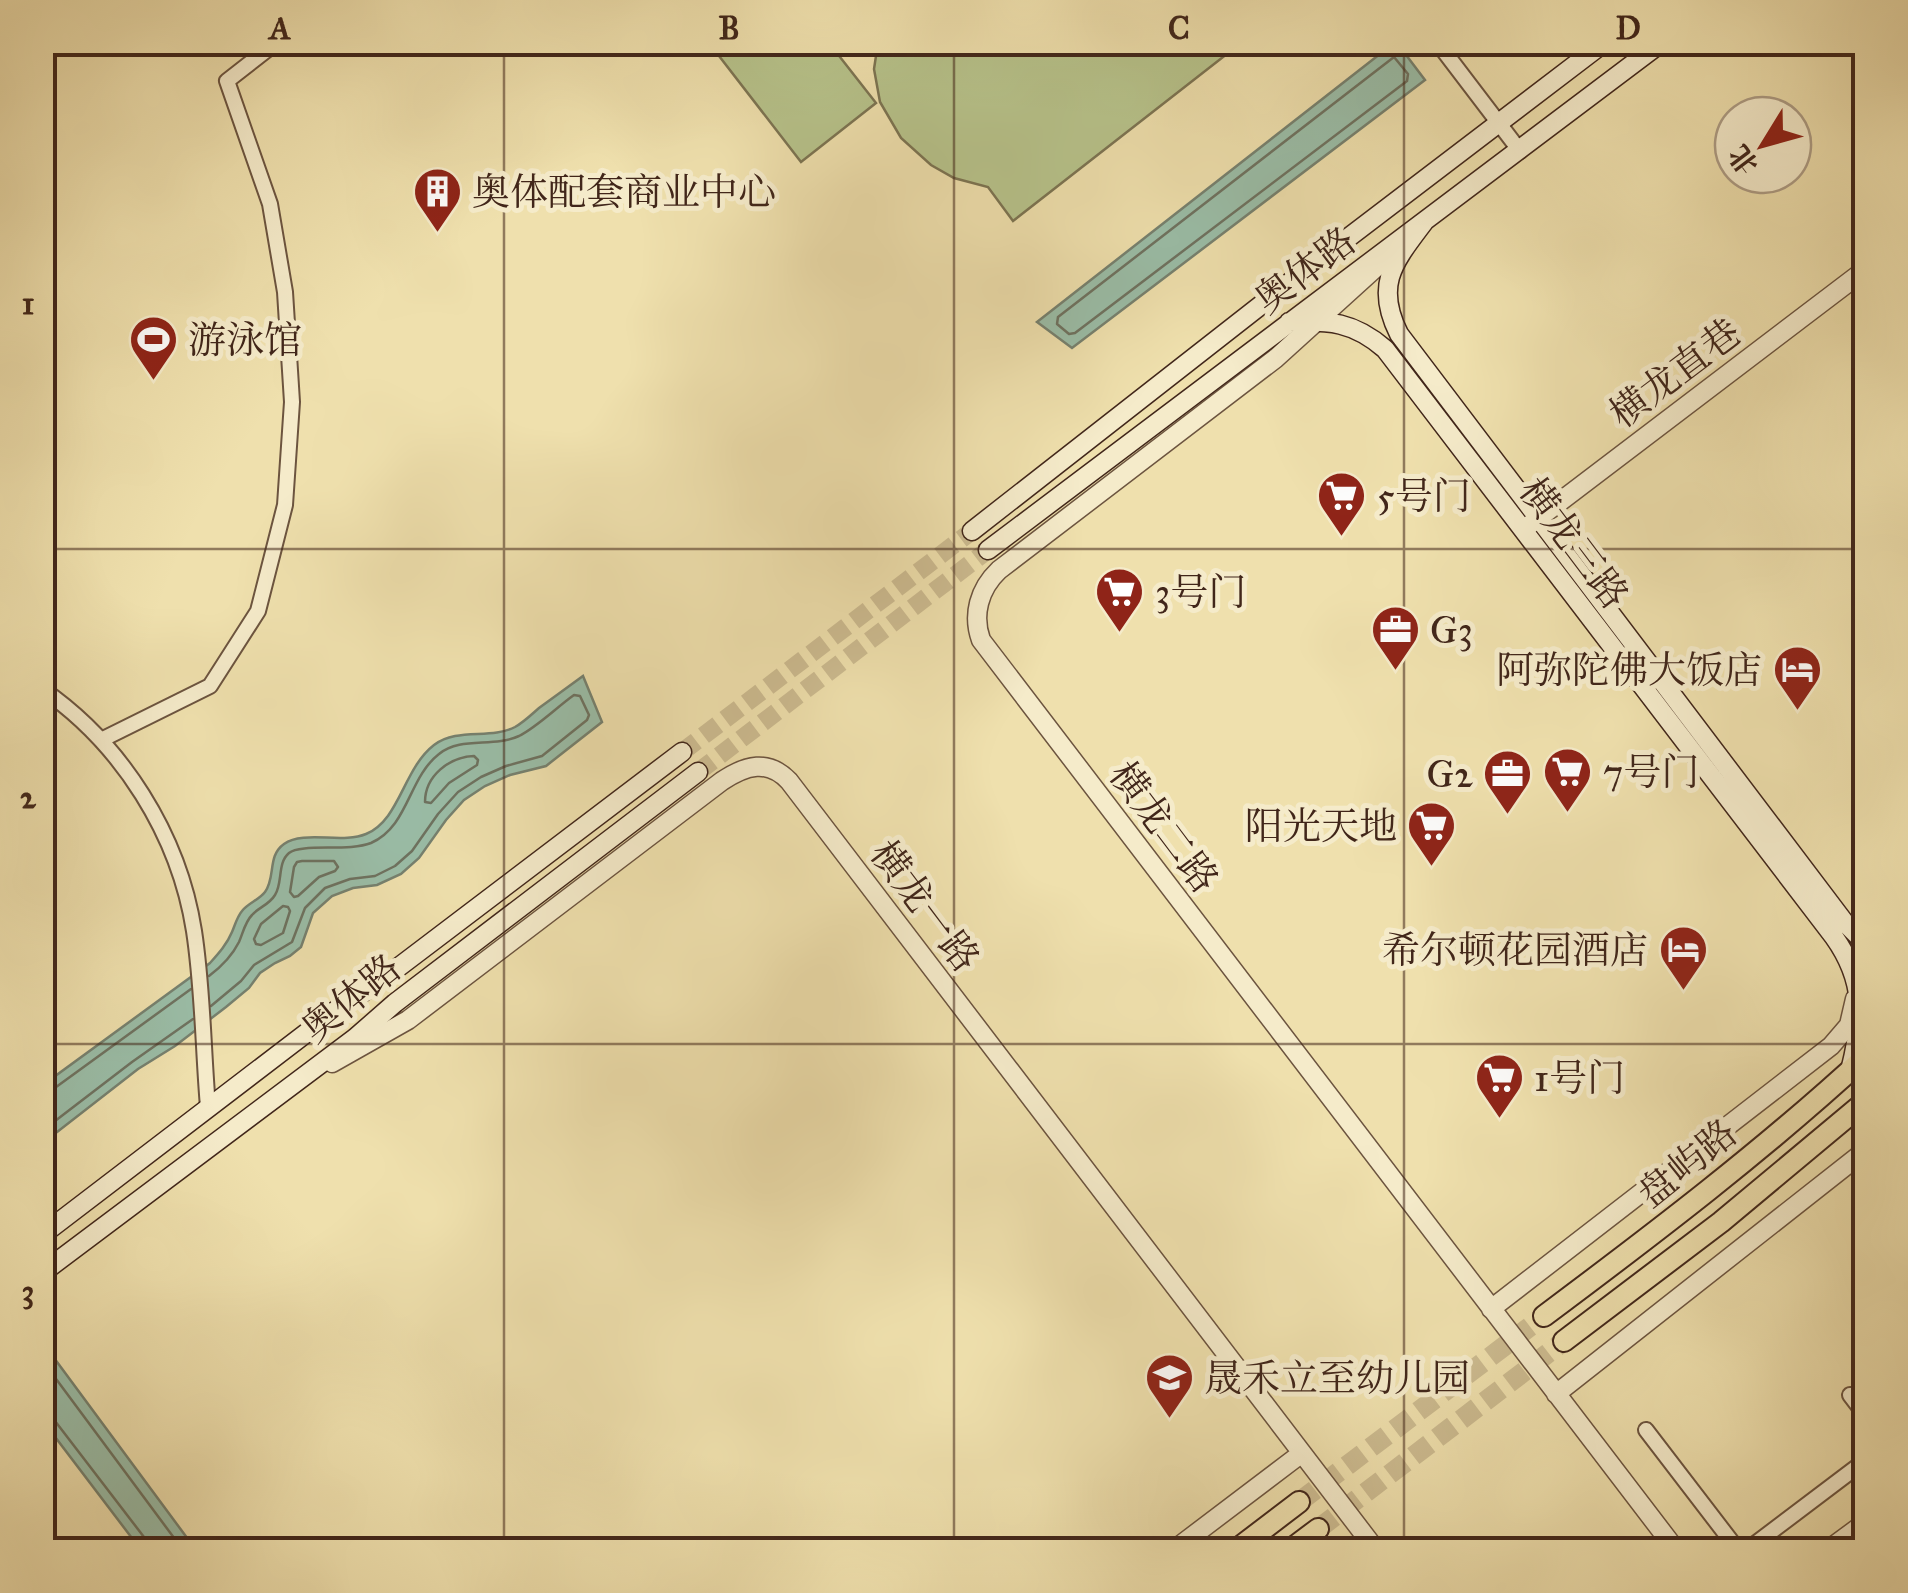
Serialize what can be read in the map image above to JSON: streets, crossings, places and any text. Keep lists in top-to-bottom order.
{
  "streets": {
    "main road": [
      "奥体路",
      "横龙直巷",
      "横龙三路",
      "横龙二路",
      "横龙一路",
      "盘屿路"
    ]
  },
  "crossings": [
    ["奥体路", "横龙三路"],
    ["奥体路", "横龙二路"],
    ["奥体路", "横龙一路"],
    ["横龙直巷", "横龙三路"],
    ["横龙三路", "横龙二路"],
    ["横龙三路", "盘屿路"]
  ],
  "places": {
    "building": ["奥体配套商业中心"],
    "sports": ["游泳馆"],
    "supermarket": [
      "5号门",
      "3号门",
      "7号门",
      "阳光天地",
      "1号门"
    ],
    "office": ["G3", "G2"],
    "hotel": ["阿弥陀佛大饭店", "希尔顿花园酒店"],
    "school or university": ["晟禾立至幼儿园"]
  },
  "north": "bottom left",
  "grid": {
    "columns": [
      "A",
      "B",
      "C",
      "D"
    ],
    "rows": ["1", "2", "3"]
  }
}
